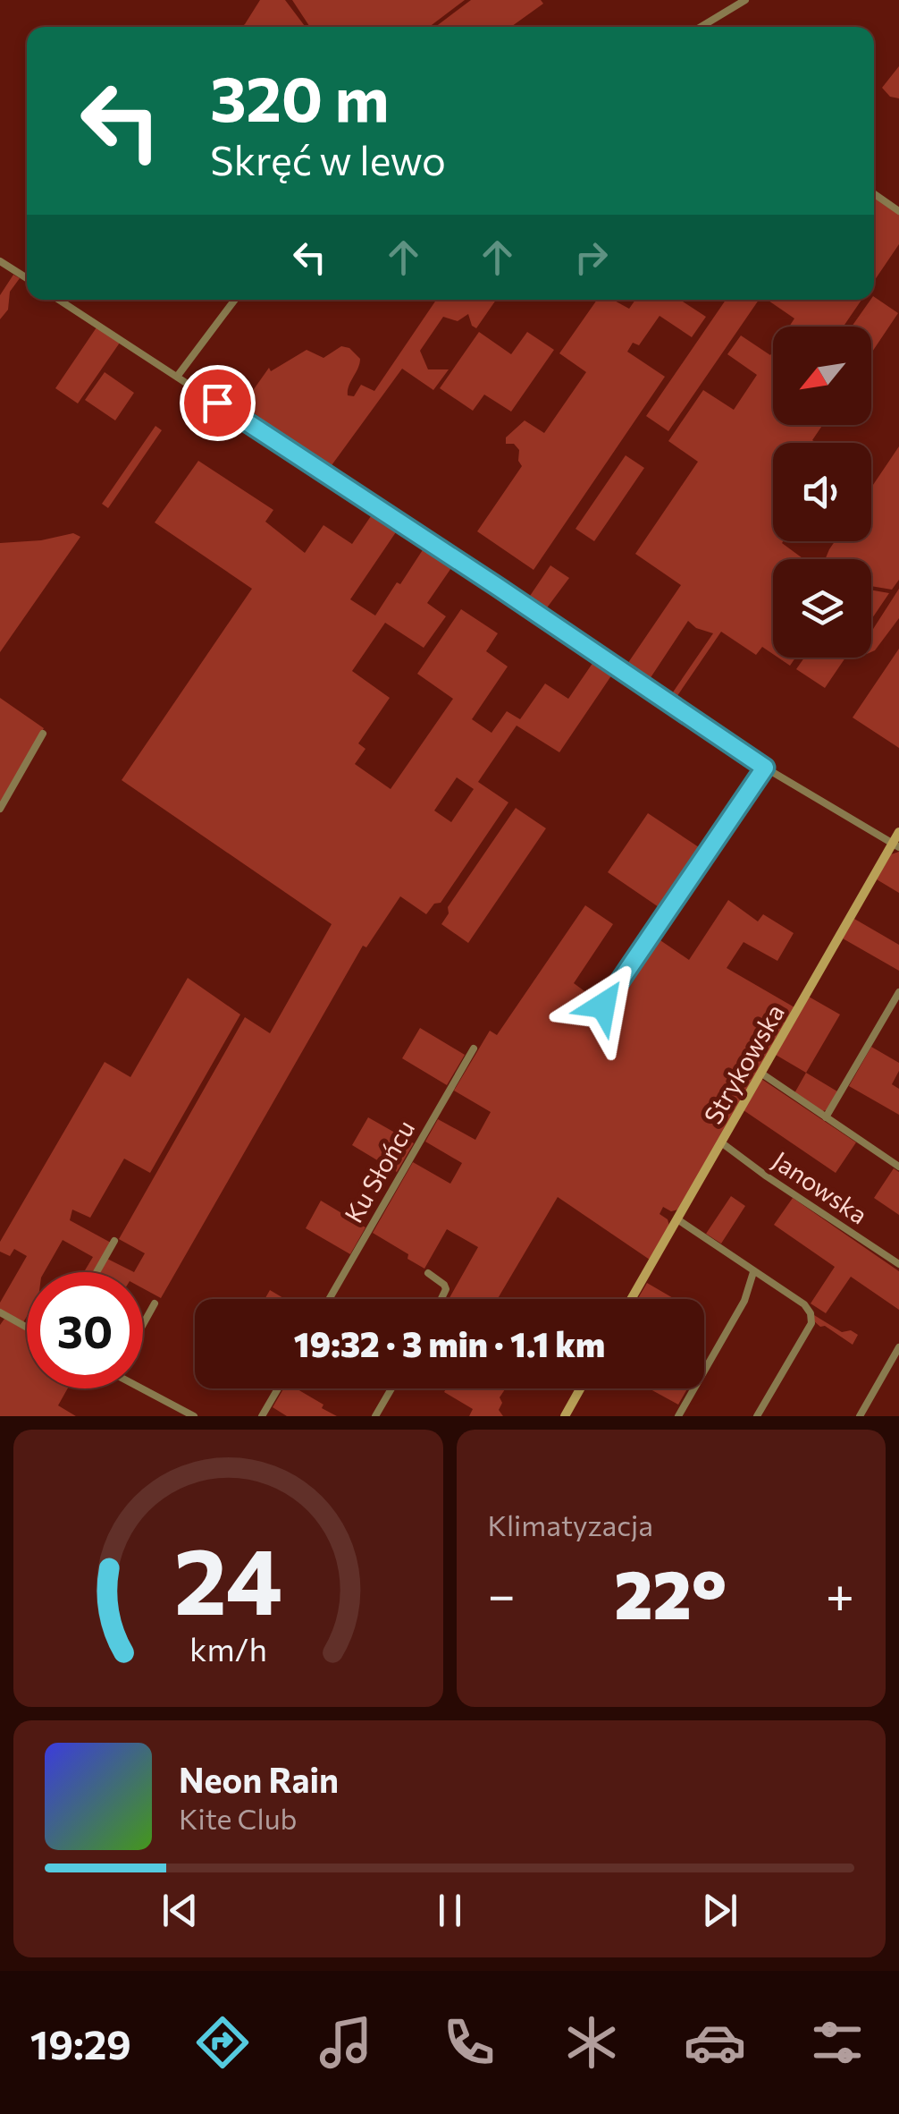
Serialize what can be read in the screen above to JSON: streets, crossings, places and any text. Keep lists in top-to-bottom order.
{
  "streets": {
    "street": ["Strykowska", "Ku Słońcu", "Janowska"]
  },
  "crossings": [
    ["Strykowska", "Janowska"]
  ],
  "north": "bottom left",
  "page": {
    "turn": ["320 m", "Skręć w lewo"],
    "limit": "30",
    "trip": "19:32 · 3 min · 1.1 km",
    "tile": "Klimatyzacja",
    "heat": ["−", "22°", "+"],
    "song": ["Neon Rain", "Kite Club"],
    "tabs": "19:29",
    "gauge": ["24", "km/h"]
  }
}
